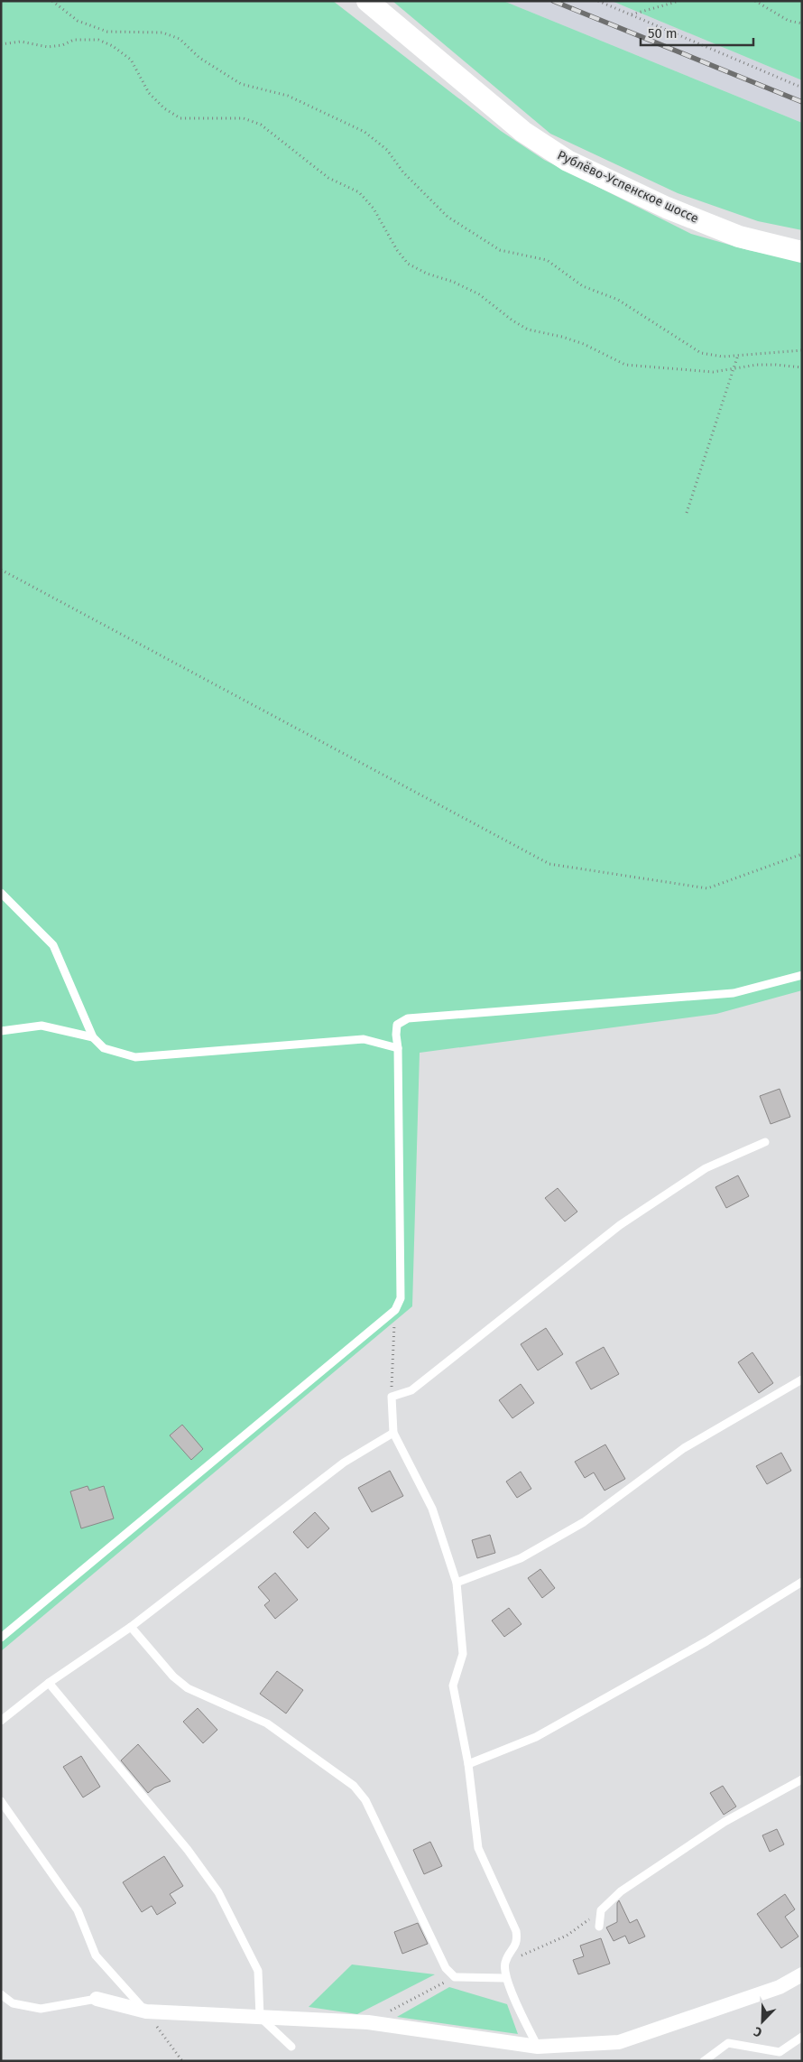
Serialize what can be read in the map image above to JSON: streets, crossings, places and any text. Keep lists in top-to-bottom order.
{
  "streets": {
    "main road": ["Рублёво-Успенское шоссе"]
  },
  "scale_bar": "50 m",
  "north": "bottom left"
}
